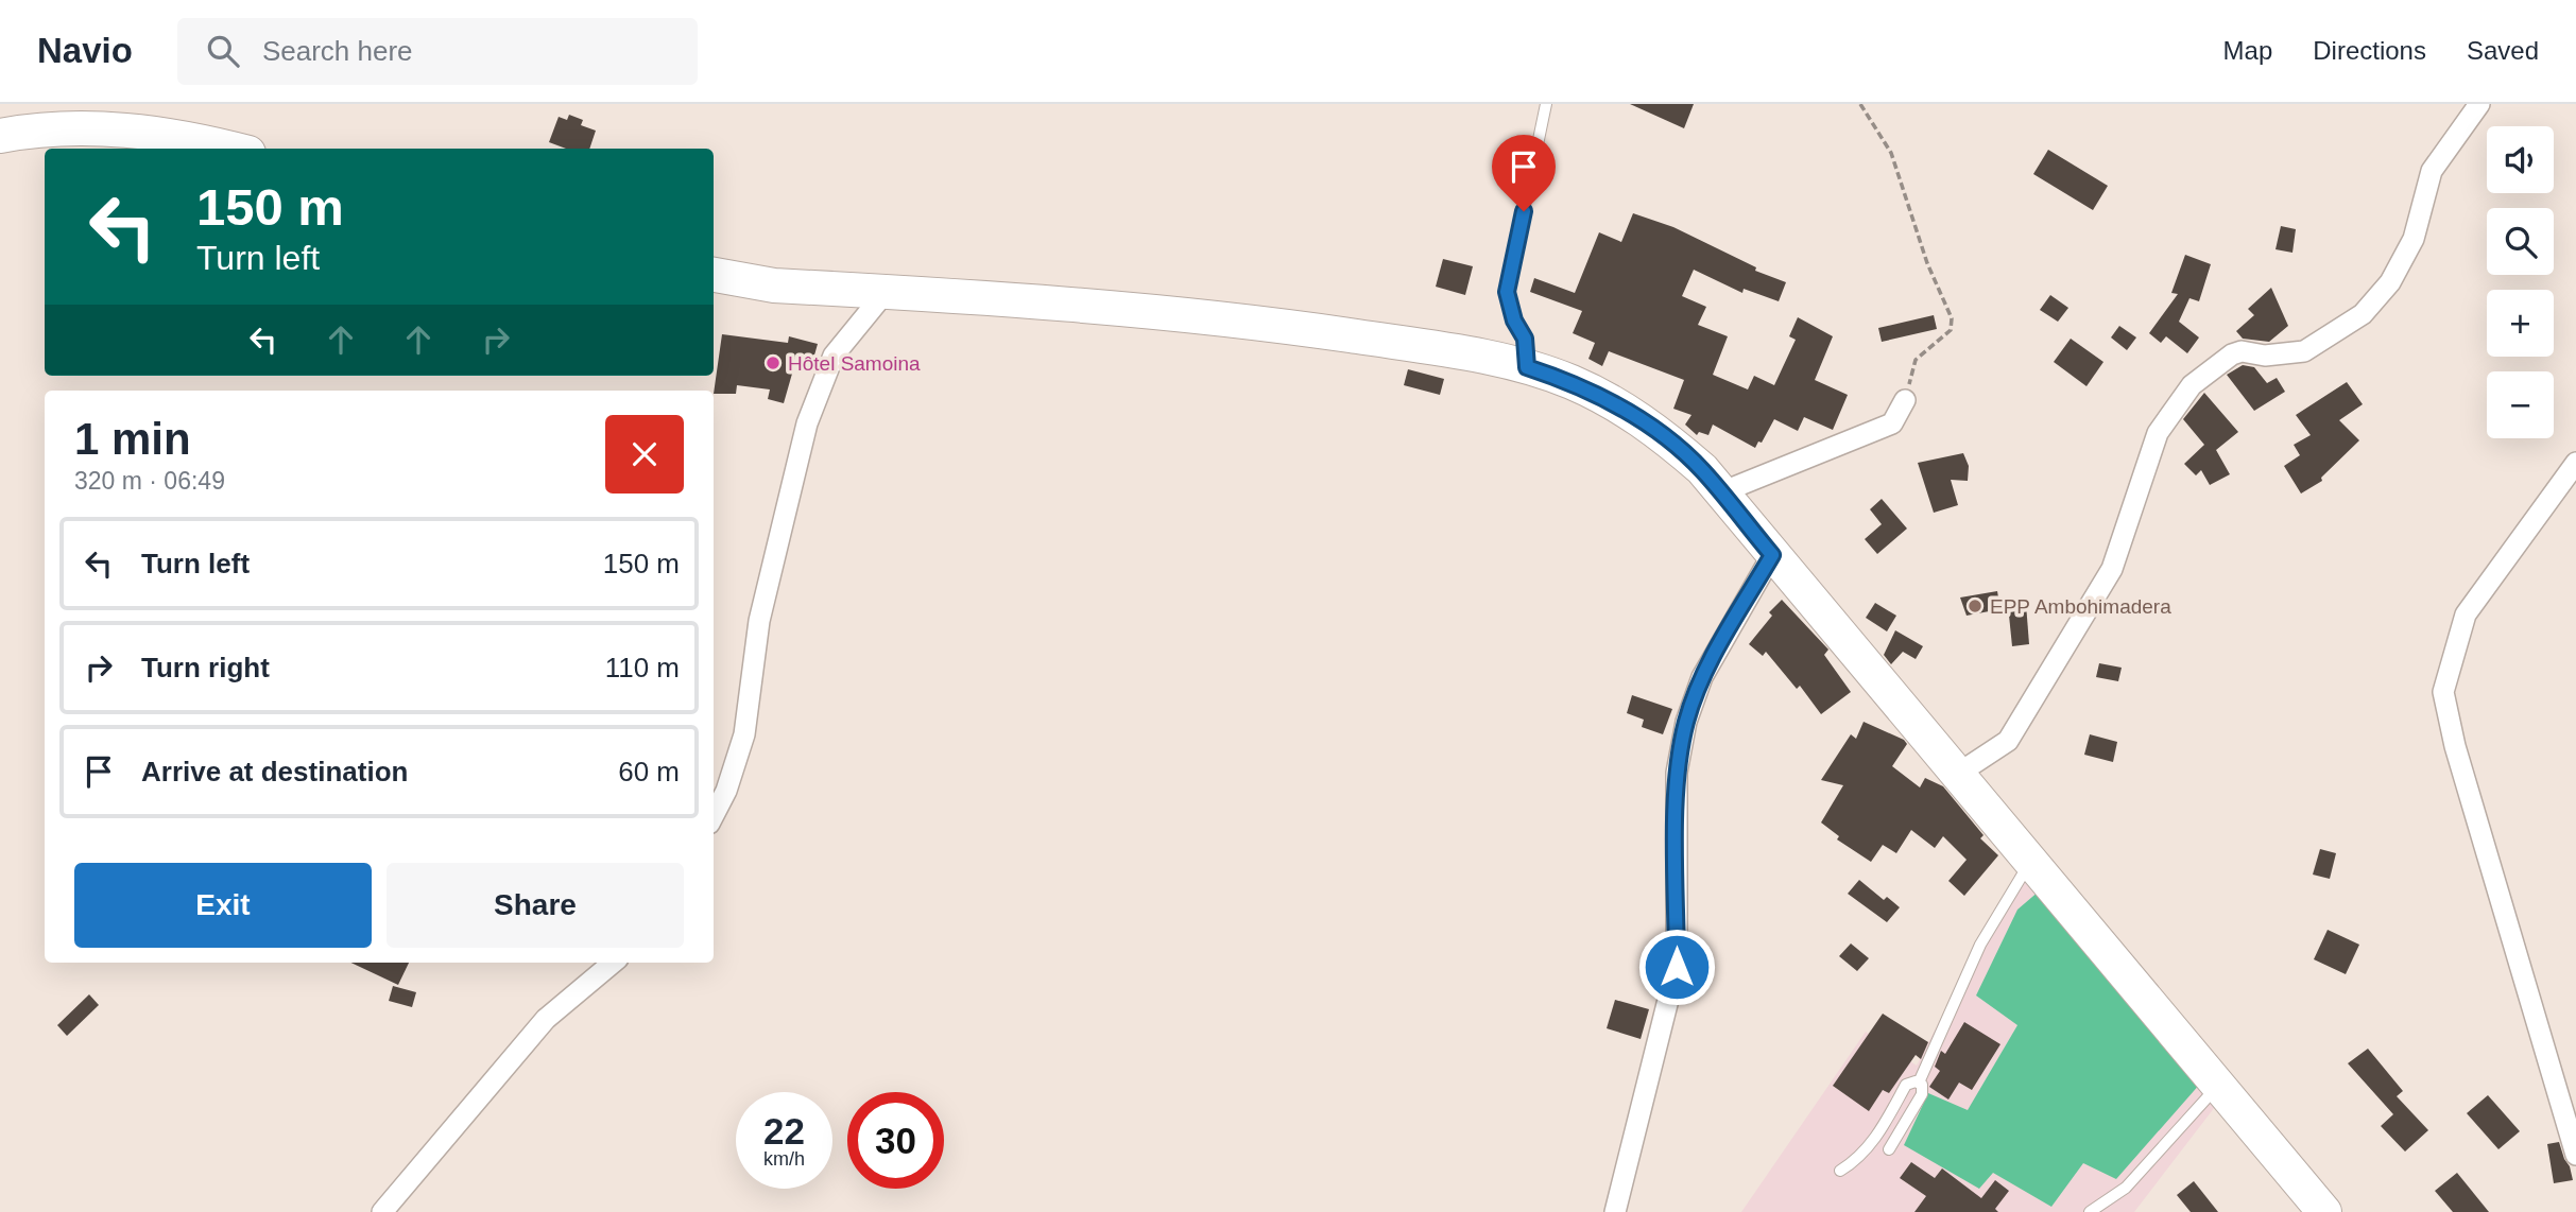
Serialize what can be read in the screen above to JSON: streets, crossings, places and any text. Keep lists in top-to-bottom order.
{
  "places": ["Hôtel Samoina", "EPP Ambohimadera"],
  "page": {
    "header": "Navio",
    "search": "Search here",
    "nav": ["Map", "Directions", "Saved"],
    "map_buttons": ["+", "−"],
    "turn": ["150 m", "Turn left"],
    "heading": ["1 min", "320 m · 06:49"],
    "list": [
      {
        "name": "Turn left",
        "value": "150 m"
      },
      {
        "name": "Turn right",
        "value": "110 m"
      },
      {
        "name": "Arrive at destination",
        "value": "60 m"
      }
    ],
    "buttons": ["Exit", "Share"],
    "speed": "22 km/h",
    "limit": "30"
  }
}
